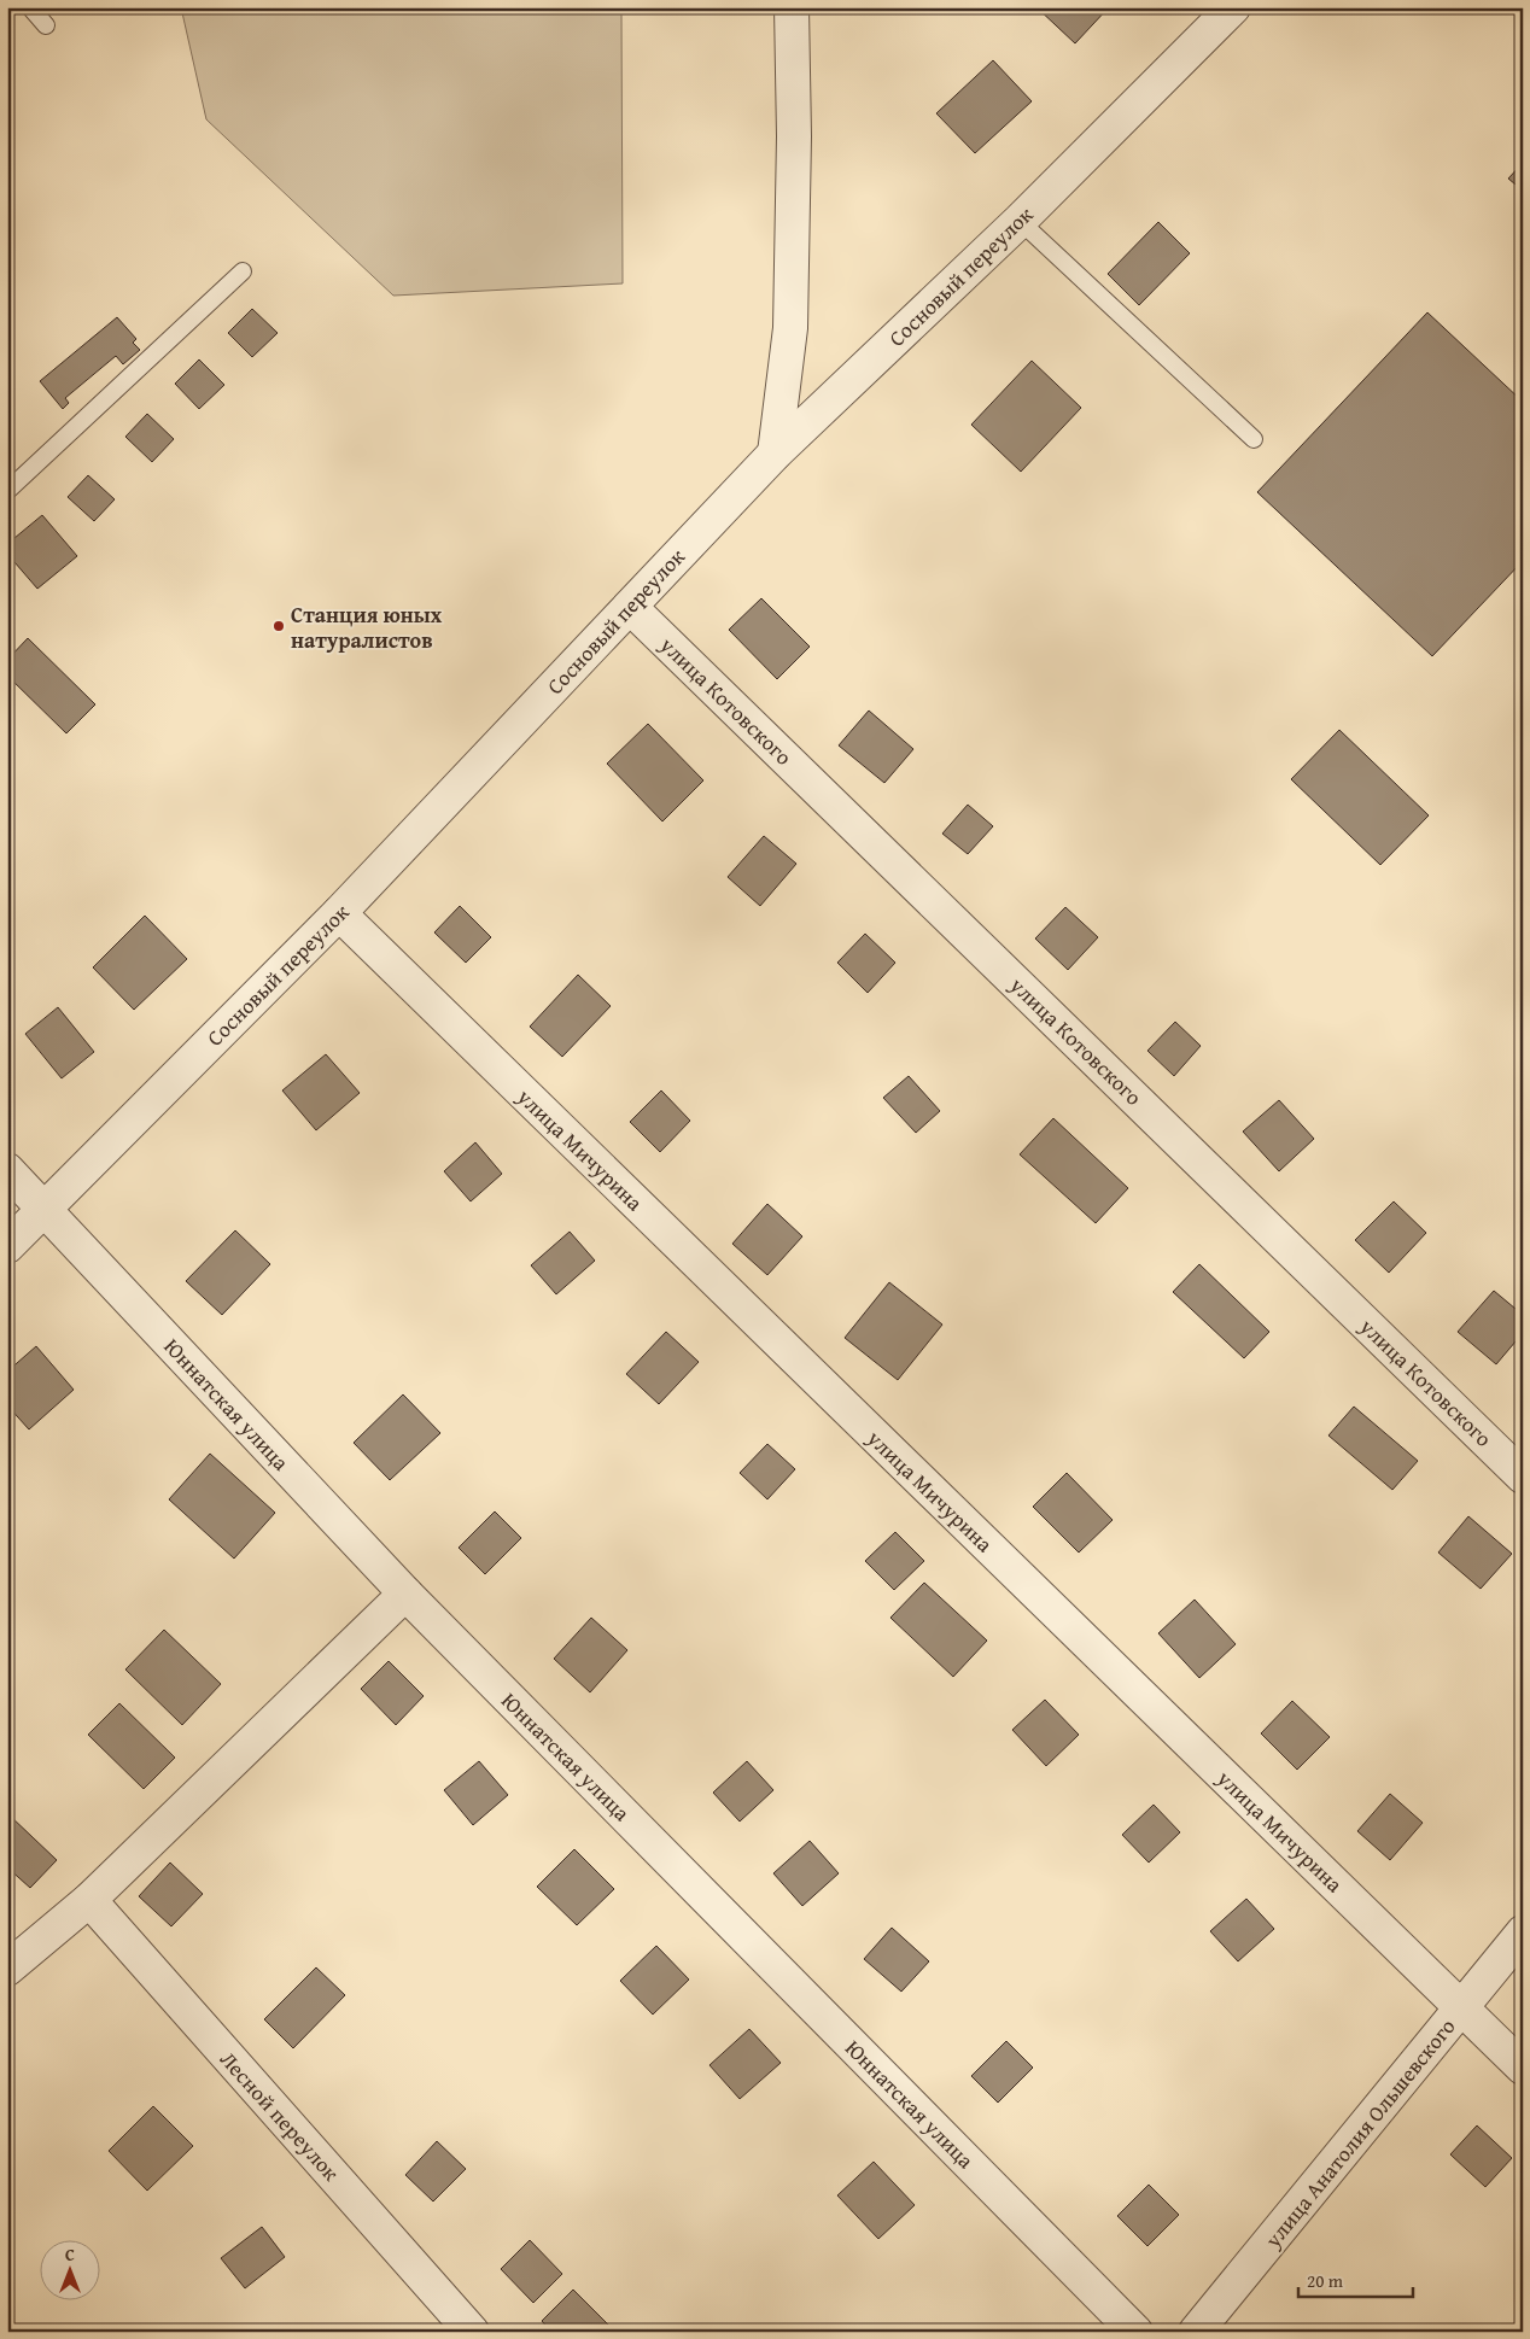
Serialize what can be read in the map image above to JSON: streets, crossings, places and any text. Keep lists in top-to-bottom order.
{
  "streets": {
    "street": [
      "Сосновый переулок",
      "улица Котовского",
      "улица Мичурина",
      "Юннатская улица",
      "Лесной переулок",
      "улица Анатолия Ольшевского"
    ]
  },
  "crossings": [
    ["Сосновый переулок", "улица Котовского"],
    ["Сосновый переулок", "улица Мичурина"],
    ["Сосновый переулок", "Юннатская улица"],
    ["улица Мичурина", "улица Анатолия Ольшевского"]
  ],
  "places": ["Станция юных натуралистов"],
  "scale_bar": "20 m",
  "north": "top"
}
